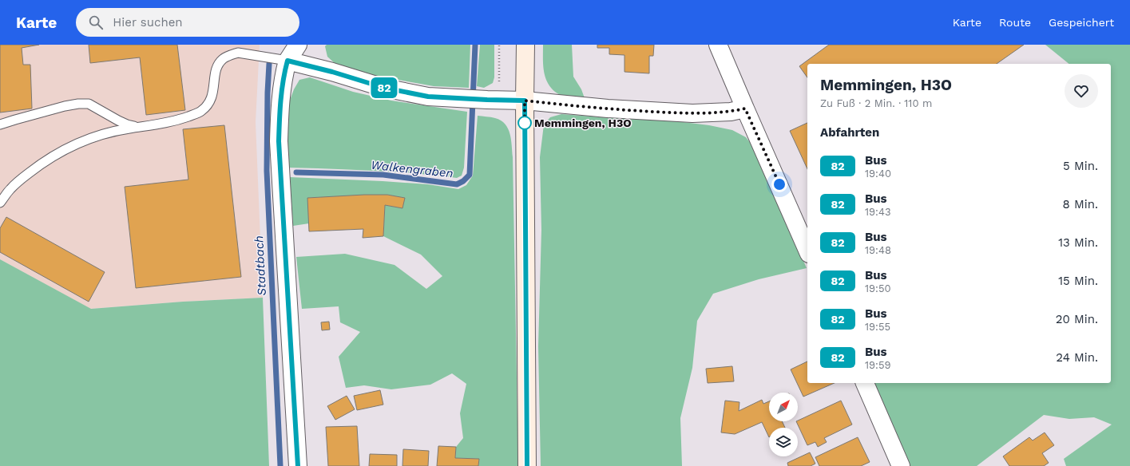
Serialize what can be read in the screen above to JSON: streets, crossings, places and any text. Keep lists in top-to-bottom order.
{
  "water": ["Walkengraben", "Stadtbach"],
  "places": ["Memmingen, H3O"],
  "lines": ["bus line 82"],
  "north": "top right",
  "page": {
    "header": "Karte",
    "search": "Hier suchen",
    "nav": ["Karte", "Route", "Gespeichert"],
    "on_map": "82",
    "heading": [
      ["Memmingen, H3O", "Zu Fuß · 2 Min. · 110 m"],
      "Abfahrten"
    ],
    "list": [
      {
        "mark": "82",
        "name": "Bus",
        "note": "19:40",
        "value": "5 Min."
      },
      {
        "mark": "82",
        "name": "Bus",
        "note": "19:43",
        "value": "8 Min."
      },
      {
        "mark": "82",
        "name": "Bus",
        "note": "19:48",
        "value": "13 Min."
      },
      {
        "mark": "82",
        "name": "Bus",
        "note": "19:50",
        "value": "15 Min."
      },
      {
        "mark": "82",
        "name": "Bus",
        "note": "19:55",
        "value": "20 Min."
      },
      {
        "mark": "82",
        "name": "Bus",
        "note": "19:59",
        "value": "24 Min."
      }
    ]
  }
}
